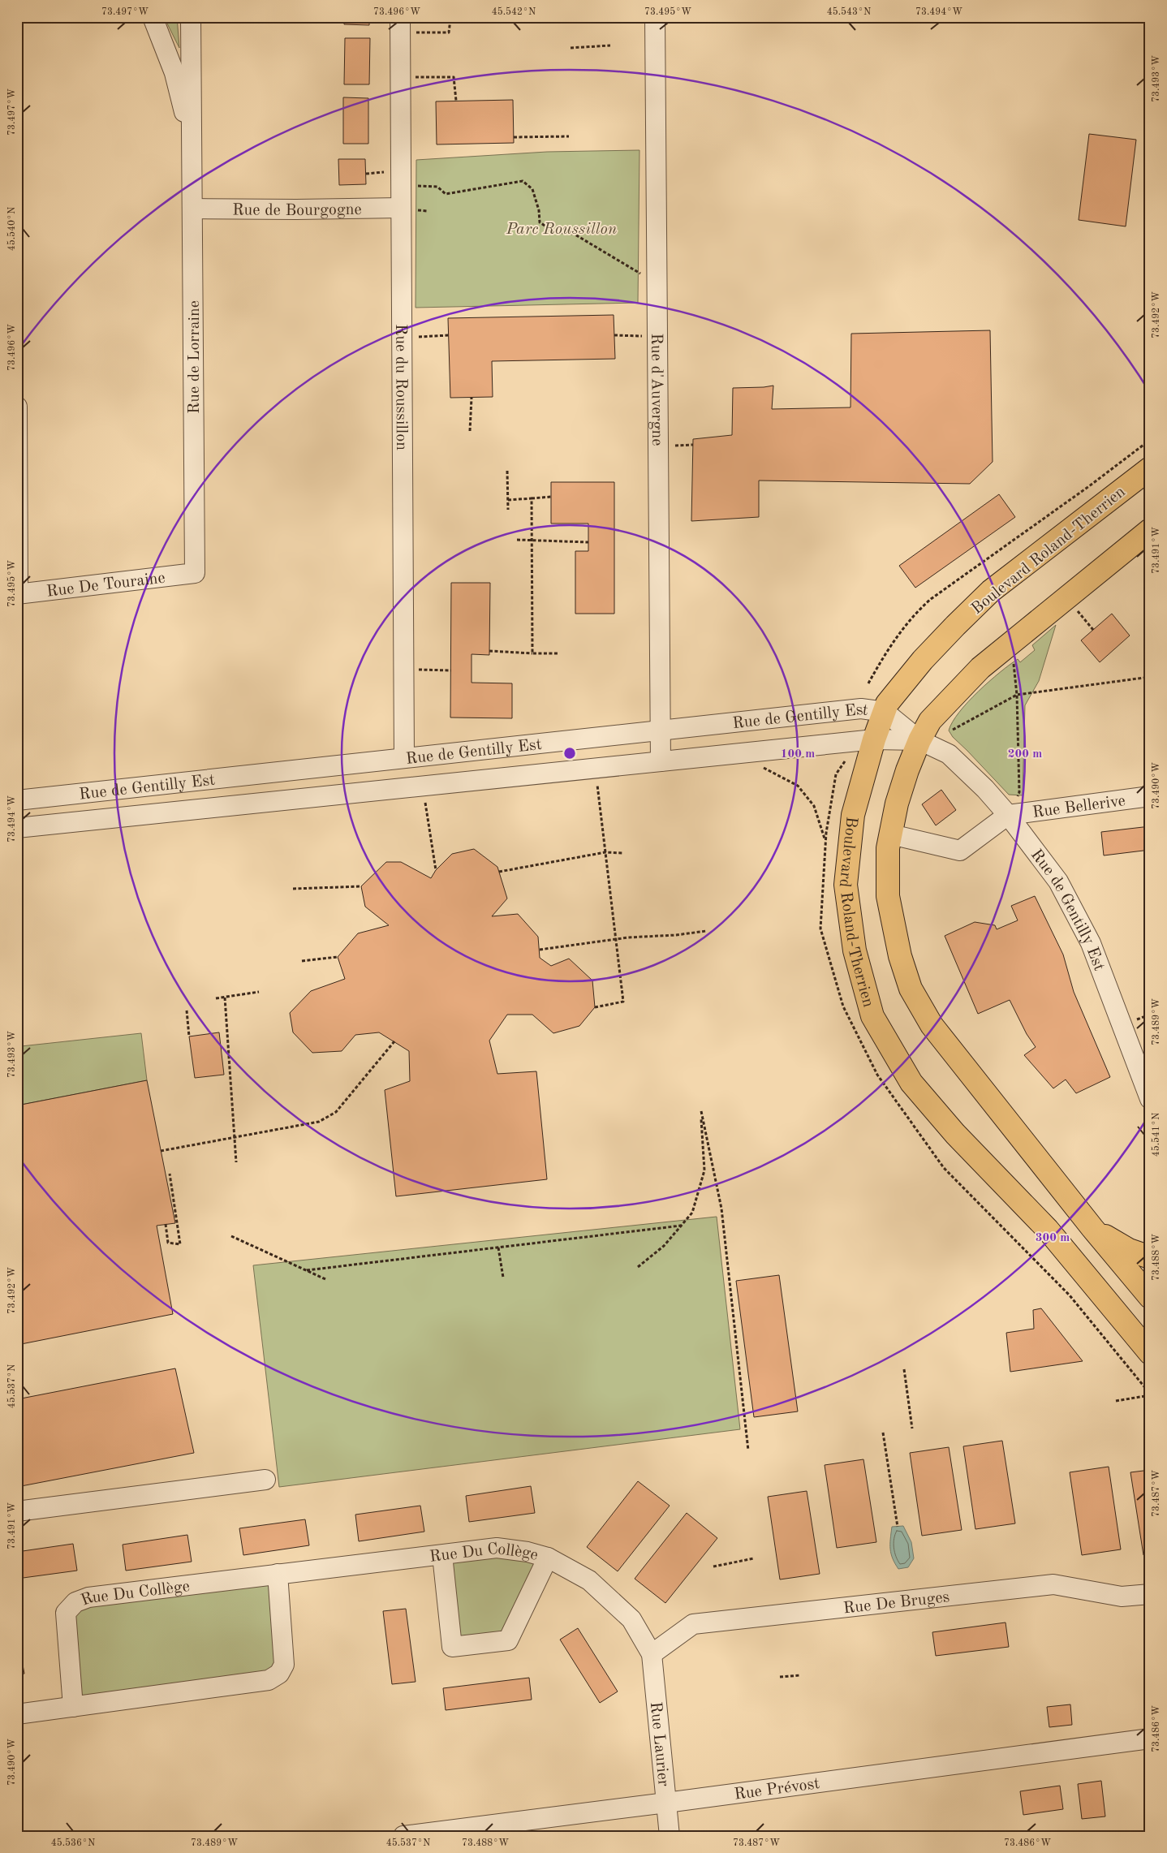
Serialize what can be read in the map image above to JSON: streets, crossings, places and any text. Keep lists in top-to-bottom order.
{
  "streets": {
    "main road": ["Boulevard Roland-Therrien"],
    "street": [
      "Rue de Bourgogne",
      "Rue de Lorraine",
      "Rue du Roussillon",
      "Rue d'Auvergne",
      "Rue De Touraine",
      "Rue de Gentilly Est",
      "Rue Bellerive",
      "Rue Du Collège",
      "Rue De Bruges",
      "Rue Laurier",
      "Rue Prévost"
    ]
  },
  "crossings": [
    ["Rue de Bourgogne", "Rue de Lorraine"],
    ["Rue de Bourgogne", "Rue du Roussillon"],
    ["Rue de Lorraine", "Rue De Touraine"],
    ["Rue du Roussillon", "Rue de Gentilly Est"],
    ["Rue d'Auvergne", "Rue de Gentilly Est"],
    ["Boulevard Roland-Therrien", "Rue de Gentilly Est"],
    ["Rue de Gentilly Est", "Rue Bellerive"],
    ["Rue Du Collège", "Rue De Bruges"],
    ["Rue Du Collège", "Rue Laurier"],
    ["Rue De Bruges", "Rue Laurier"],
    ["Rue Laurier", "Rue Prévost"]
  ],
  "parks": ["Parc Roussillon"],
  "coordinates": [
    "73.497°W",
    "73.496°W",
    "45.542°N",
    "73.495°W",
    "45.543°N",
    "73.494°W",
    "73.493°W",
    "45.540°N",
    "73.492°W",
    "73.491°W",
    "73.490°W",
    "73.489°W",
    "45.541°N",
    "73.488°W",
    "45.537°N",
    "73.487°W",
    "73.486°W",
    "45.536°N"
  ],
  "rings": ["100 m", "200 m", "300 m"]
}
